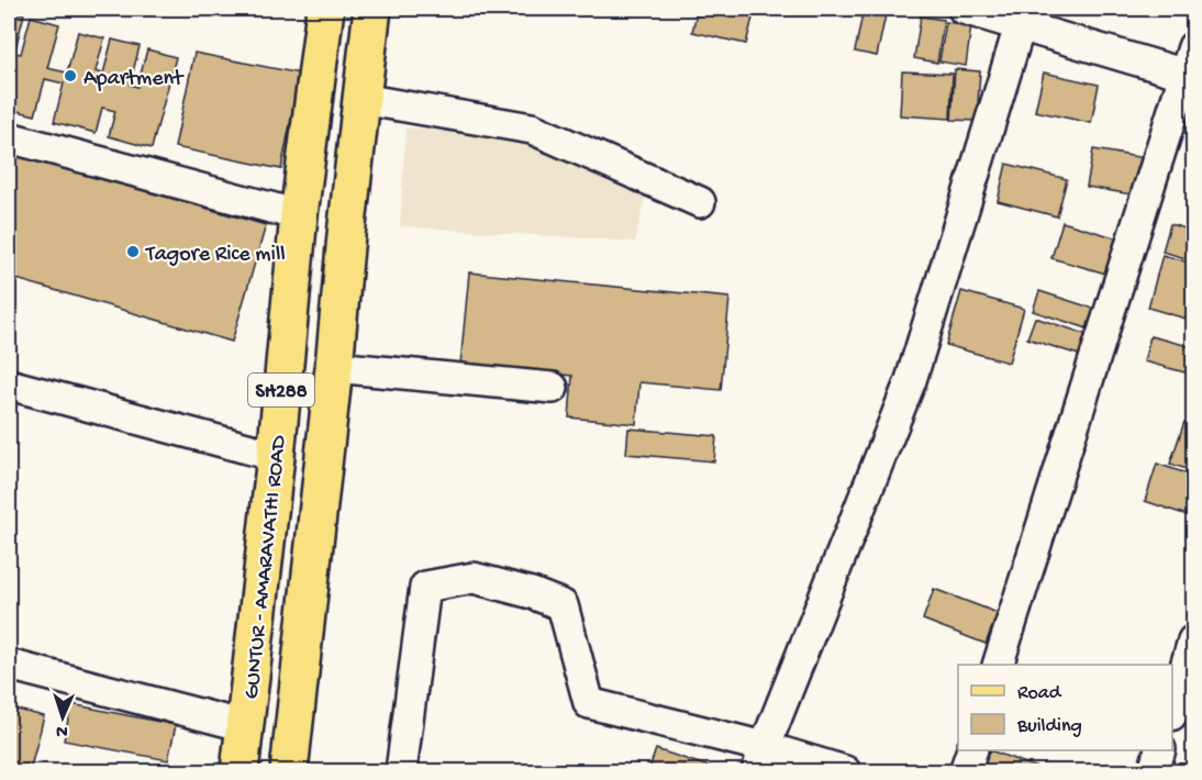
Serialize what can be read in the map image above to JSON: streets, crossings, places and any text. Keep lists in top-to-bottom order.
{
  "streets": {
    "main road": ["SH288", "GUNTUR - AMARAVATHI ROAD"]
  },
  "places": ["Apartment", "Tagore Rice mill"],
  "legend": ["Road", "Building"],
  "north": "bottom"
}
